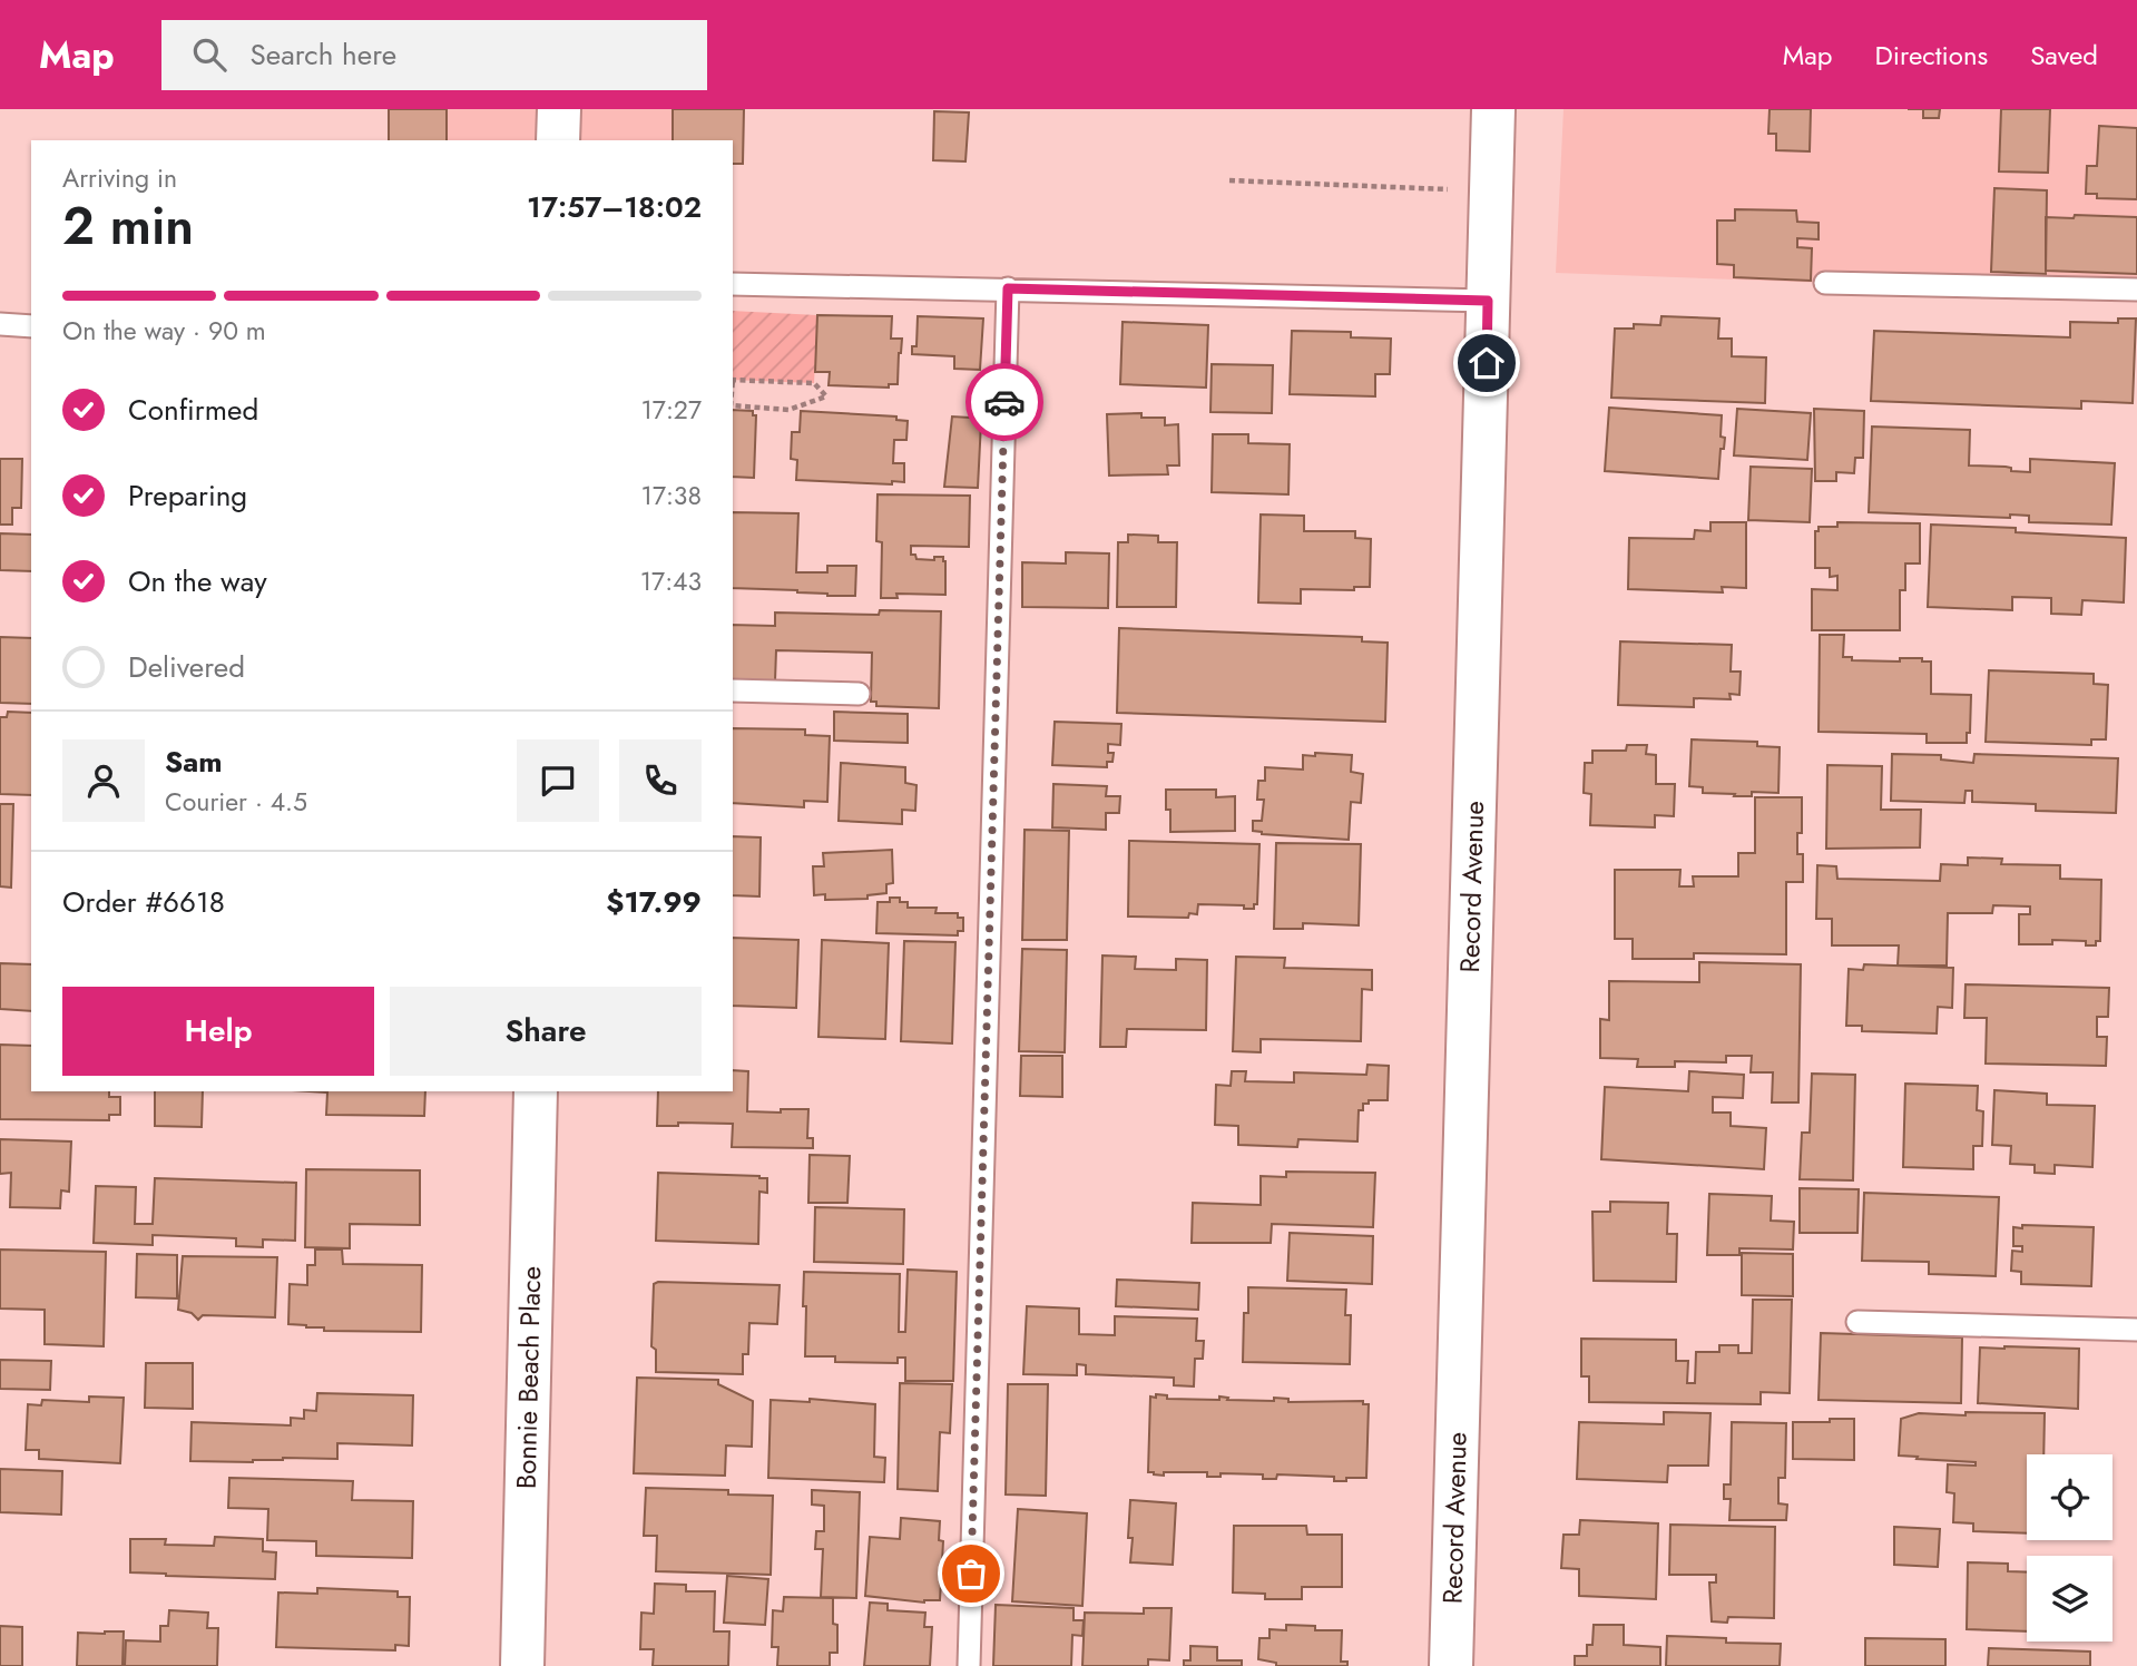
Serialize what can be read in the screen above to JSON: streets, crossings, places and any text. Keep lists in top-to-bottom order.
{
  "streets": {
    "street": ["Record Avenue", "Bonnie Beach Place"]
  },
  "page": {
    "header": "Map",
    "search": "Search here",
    "nav": ["Map", "Directions", "Saved"],
    "heading": ["2 min", "Arriving in", "17:57–18:02"],
    "panel": [
      "Sam",
      "Courier · 4.5",
      "Order #6618",
      "$17.99"
    ],
    "bar": "On the way · 90 m",
    "list": [
      ["Confirmed", "17:27"],
      ["Preparing", "17:38"],
      ["On the way", "17:43"],
      "Delivered"
    ],
    "buttons": ["Help", "Share"]
  }
}
